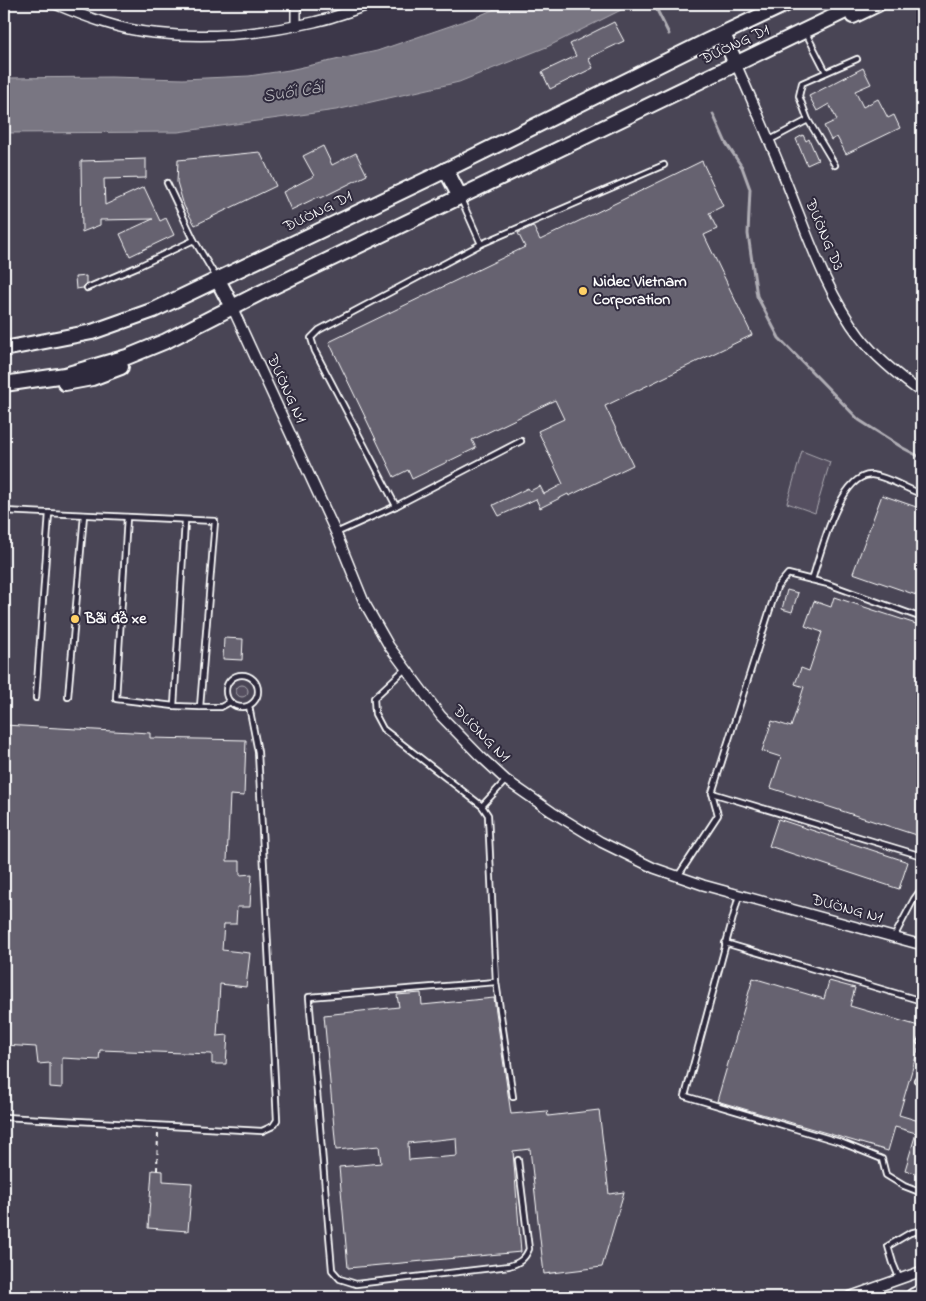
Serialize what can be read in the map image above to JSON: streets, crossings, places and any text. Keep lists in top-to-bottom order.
{
  "streets": {
    "main road": ["ĐƯỜNG D1"],
    "street": ["ĐƯỜNG D3", "ĐƯỜNG N1"]
  },
  "crossings": [
    ["ĐƯỜNG D1", "ĐƯỜNG D3"],
    ["ĐƯỜNG D1", "ĐƯỜNG N1"]
  ],
  "water": ["Suối Cái"],
  "places": ["Nidec Vietnam Corporation", "Bãi đỗ xe"]
}
